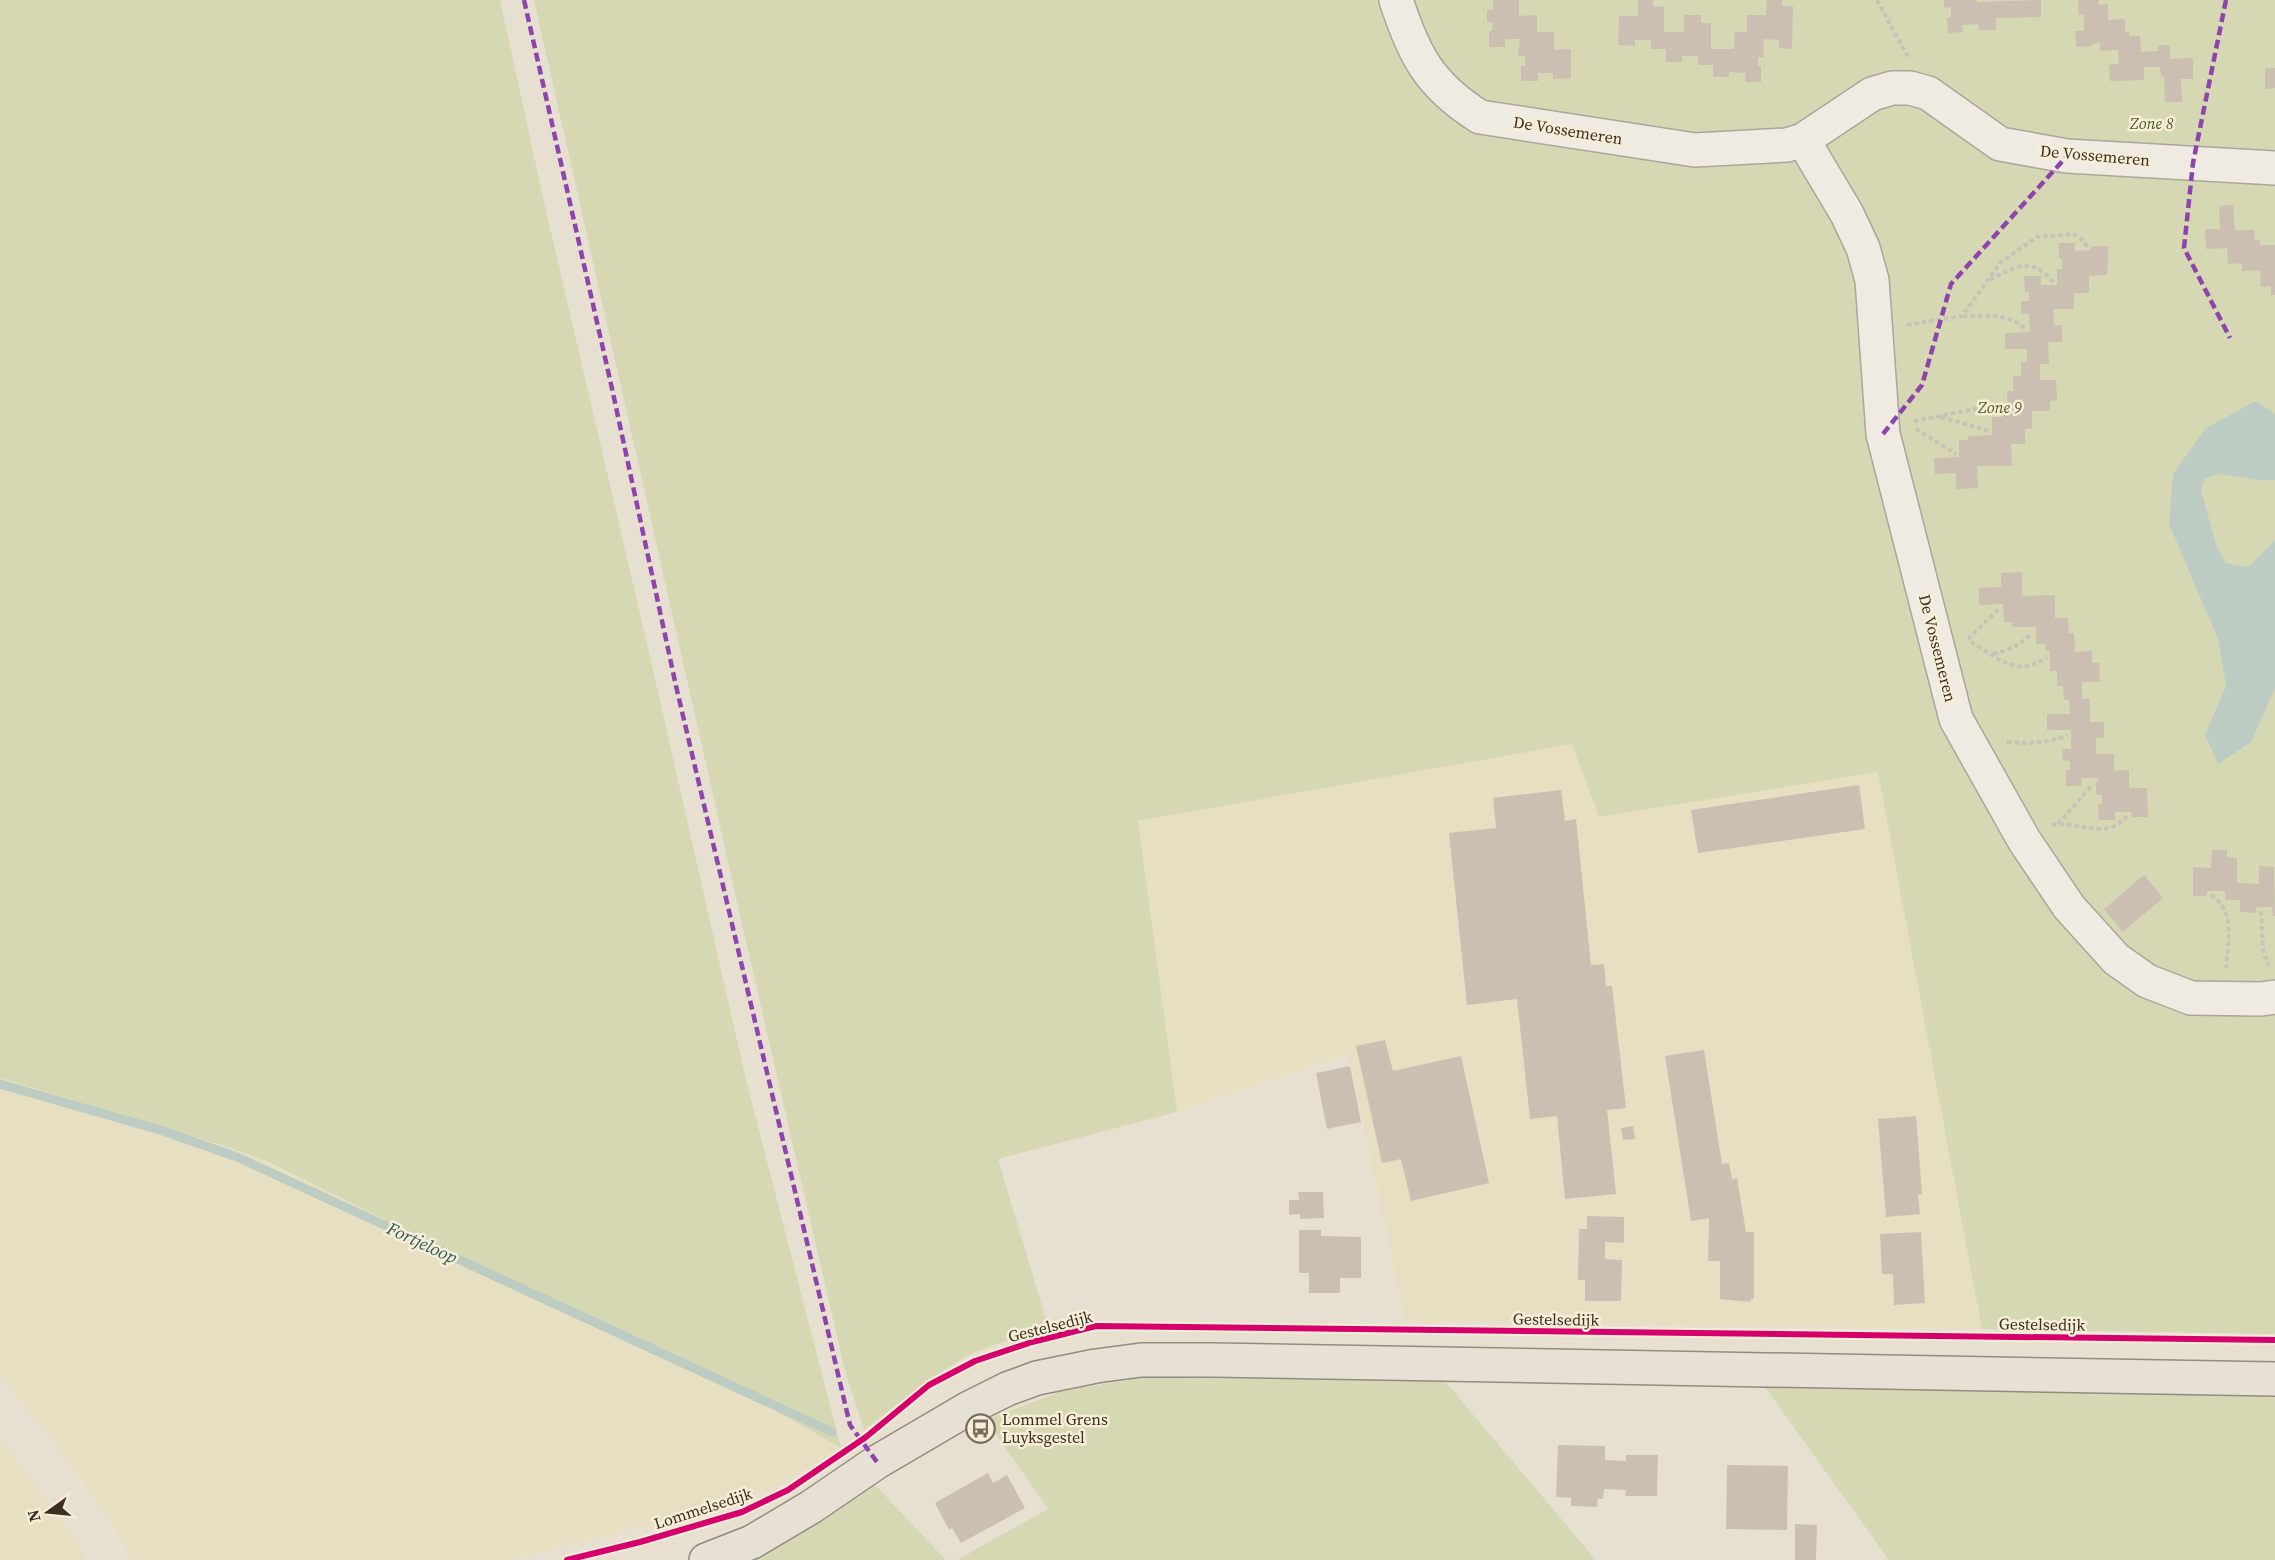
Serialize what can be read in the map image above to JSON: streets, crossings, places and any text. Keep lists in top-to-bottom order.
{
  "streets": {
    "lane": ["De Vossemeren"],
    "cycle path": ["Gestelsedijk"]
  },
  "water": ["Fortjeloop"],
  "parks": ["Zone 8", "Zone 9"],
  "places": {
    "bus stop": ["Lommel Grens Luyksgestel"]
  },
  "north": "left"
}
